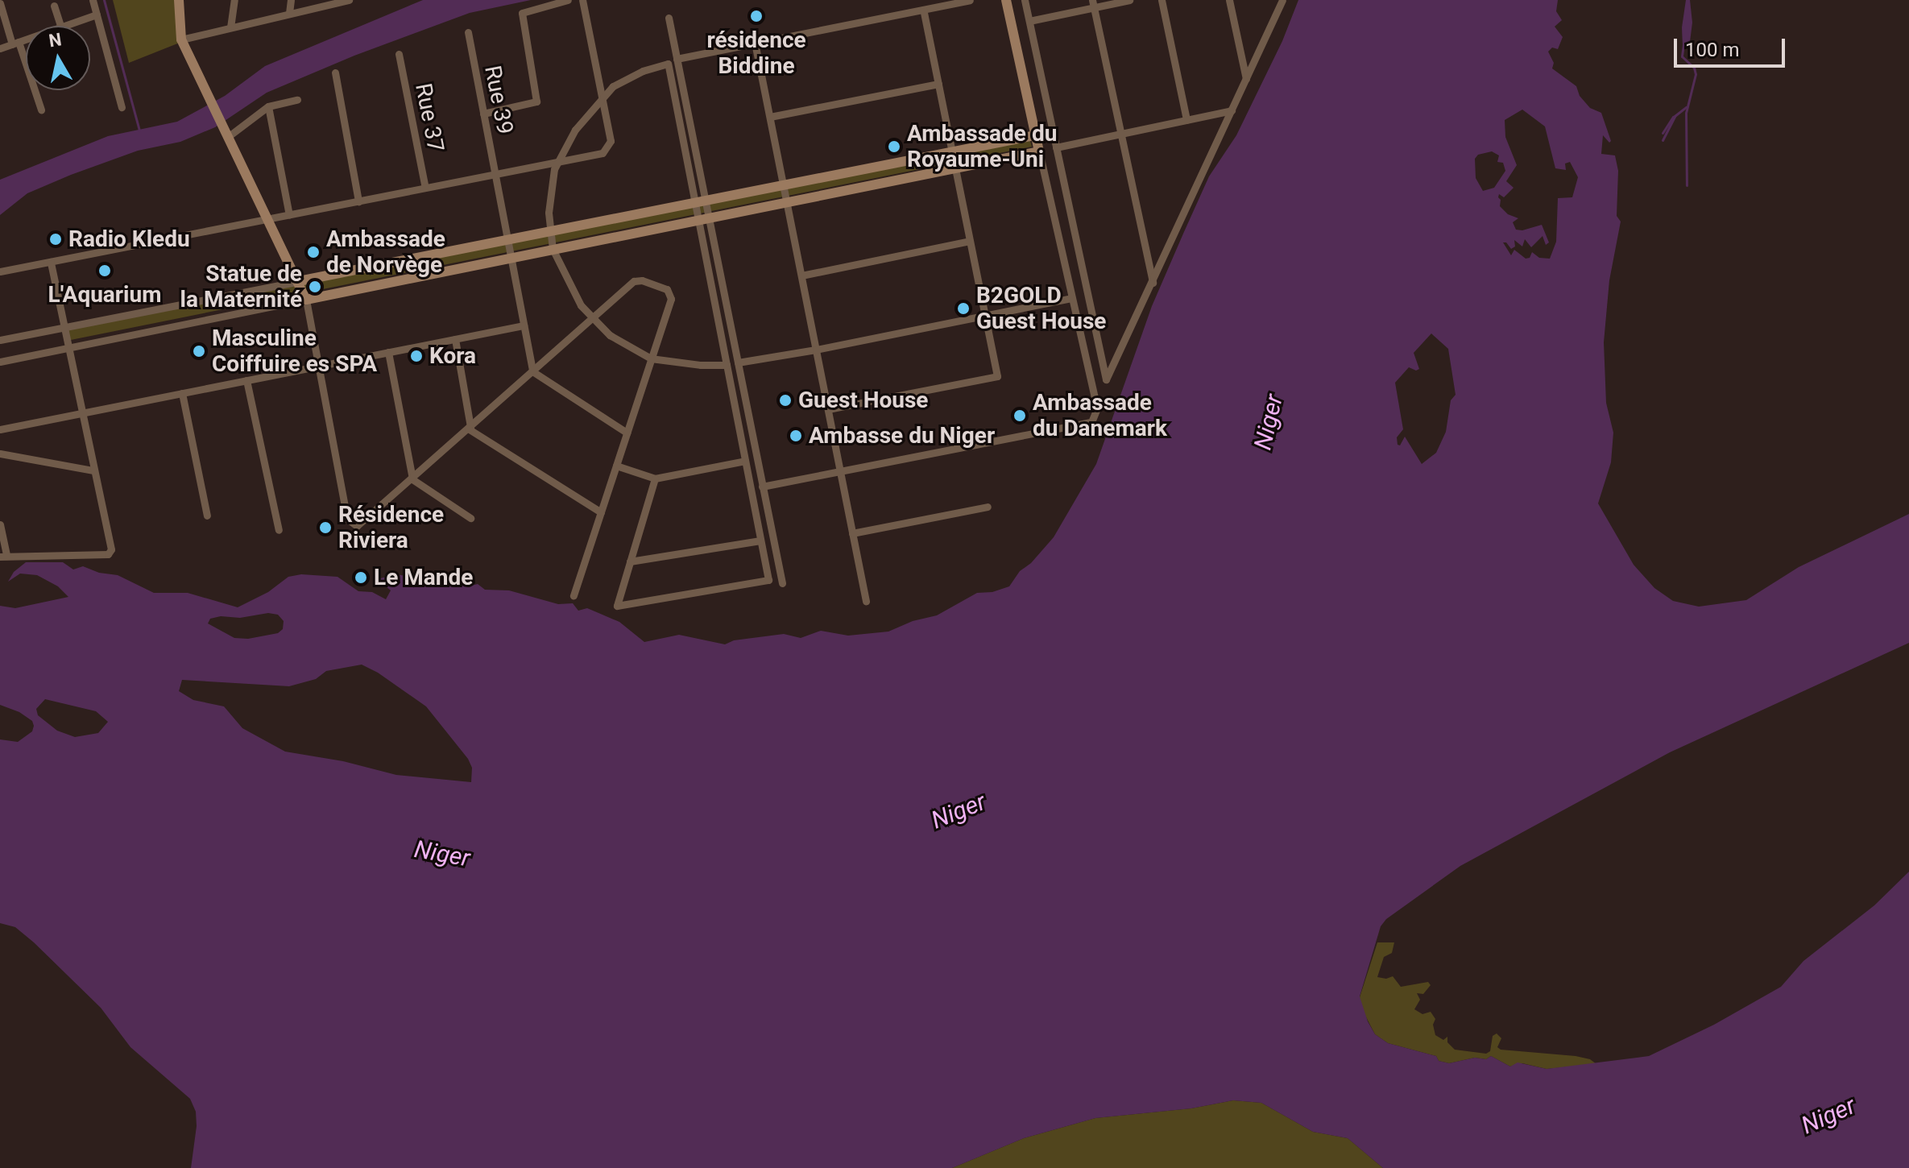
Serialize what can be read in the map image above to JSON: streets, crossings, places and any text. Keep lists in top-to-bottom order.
{
  "streets": {
    "street": ["Rue 39", "Rue 37"]
  },
  "water": ["Niger"],
  "places": [
    "résidence Biddine",
    "Ambassade du Royaume-Uni",
    "Radio Kledu",
    "Ambassade de Norvège",
    "L'Aquarium",
    "Statue de la Maternité",
    "B2GOLD Guest House",
    "Masculine Coiffuire es SPA",
    "Kora",
    "Guest House",
    "Ambassade du Danemark",
    "Ambasse du Niger",
    "Résidence Riviera",
    "Le Mande"
  ],
  "scale_bar": "100 m",
  "north": "top"
}
